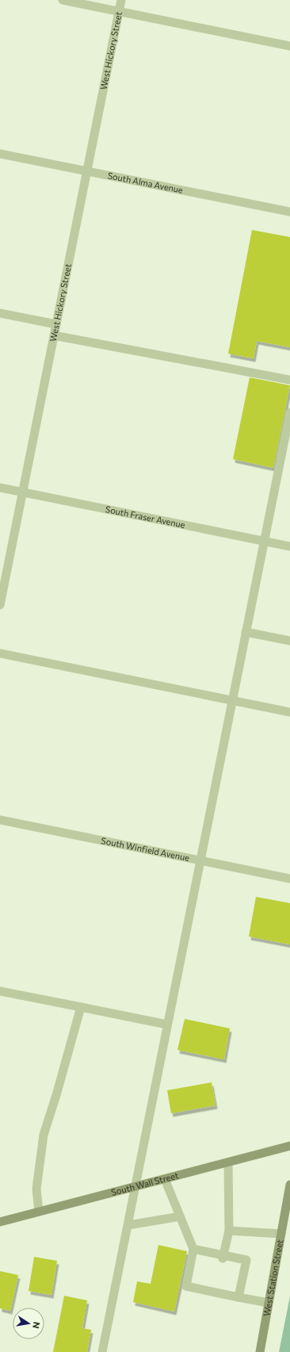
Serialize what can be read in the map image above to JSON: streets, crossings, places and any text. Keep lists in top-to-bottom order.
{
  "streets": {
    "main road": ["South Wall Street", "West Station Street"],
    "street": [
      "West Hickory Street",
      "South Alma Avenue",
      "South Fraser Avenue",
      "South Winfield Avenue"
    ]
  },
  "crossings": [
    ["West Hickory Street", "South Alma Avenue"],
    ["West Hickory Street", "South Fraser Avenue"]
  ],
  "north": "right"
}
